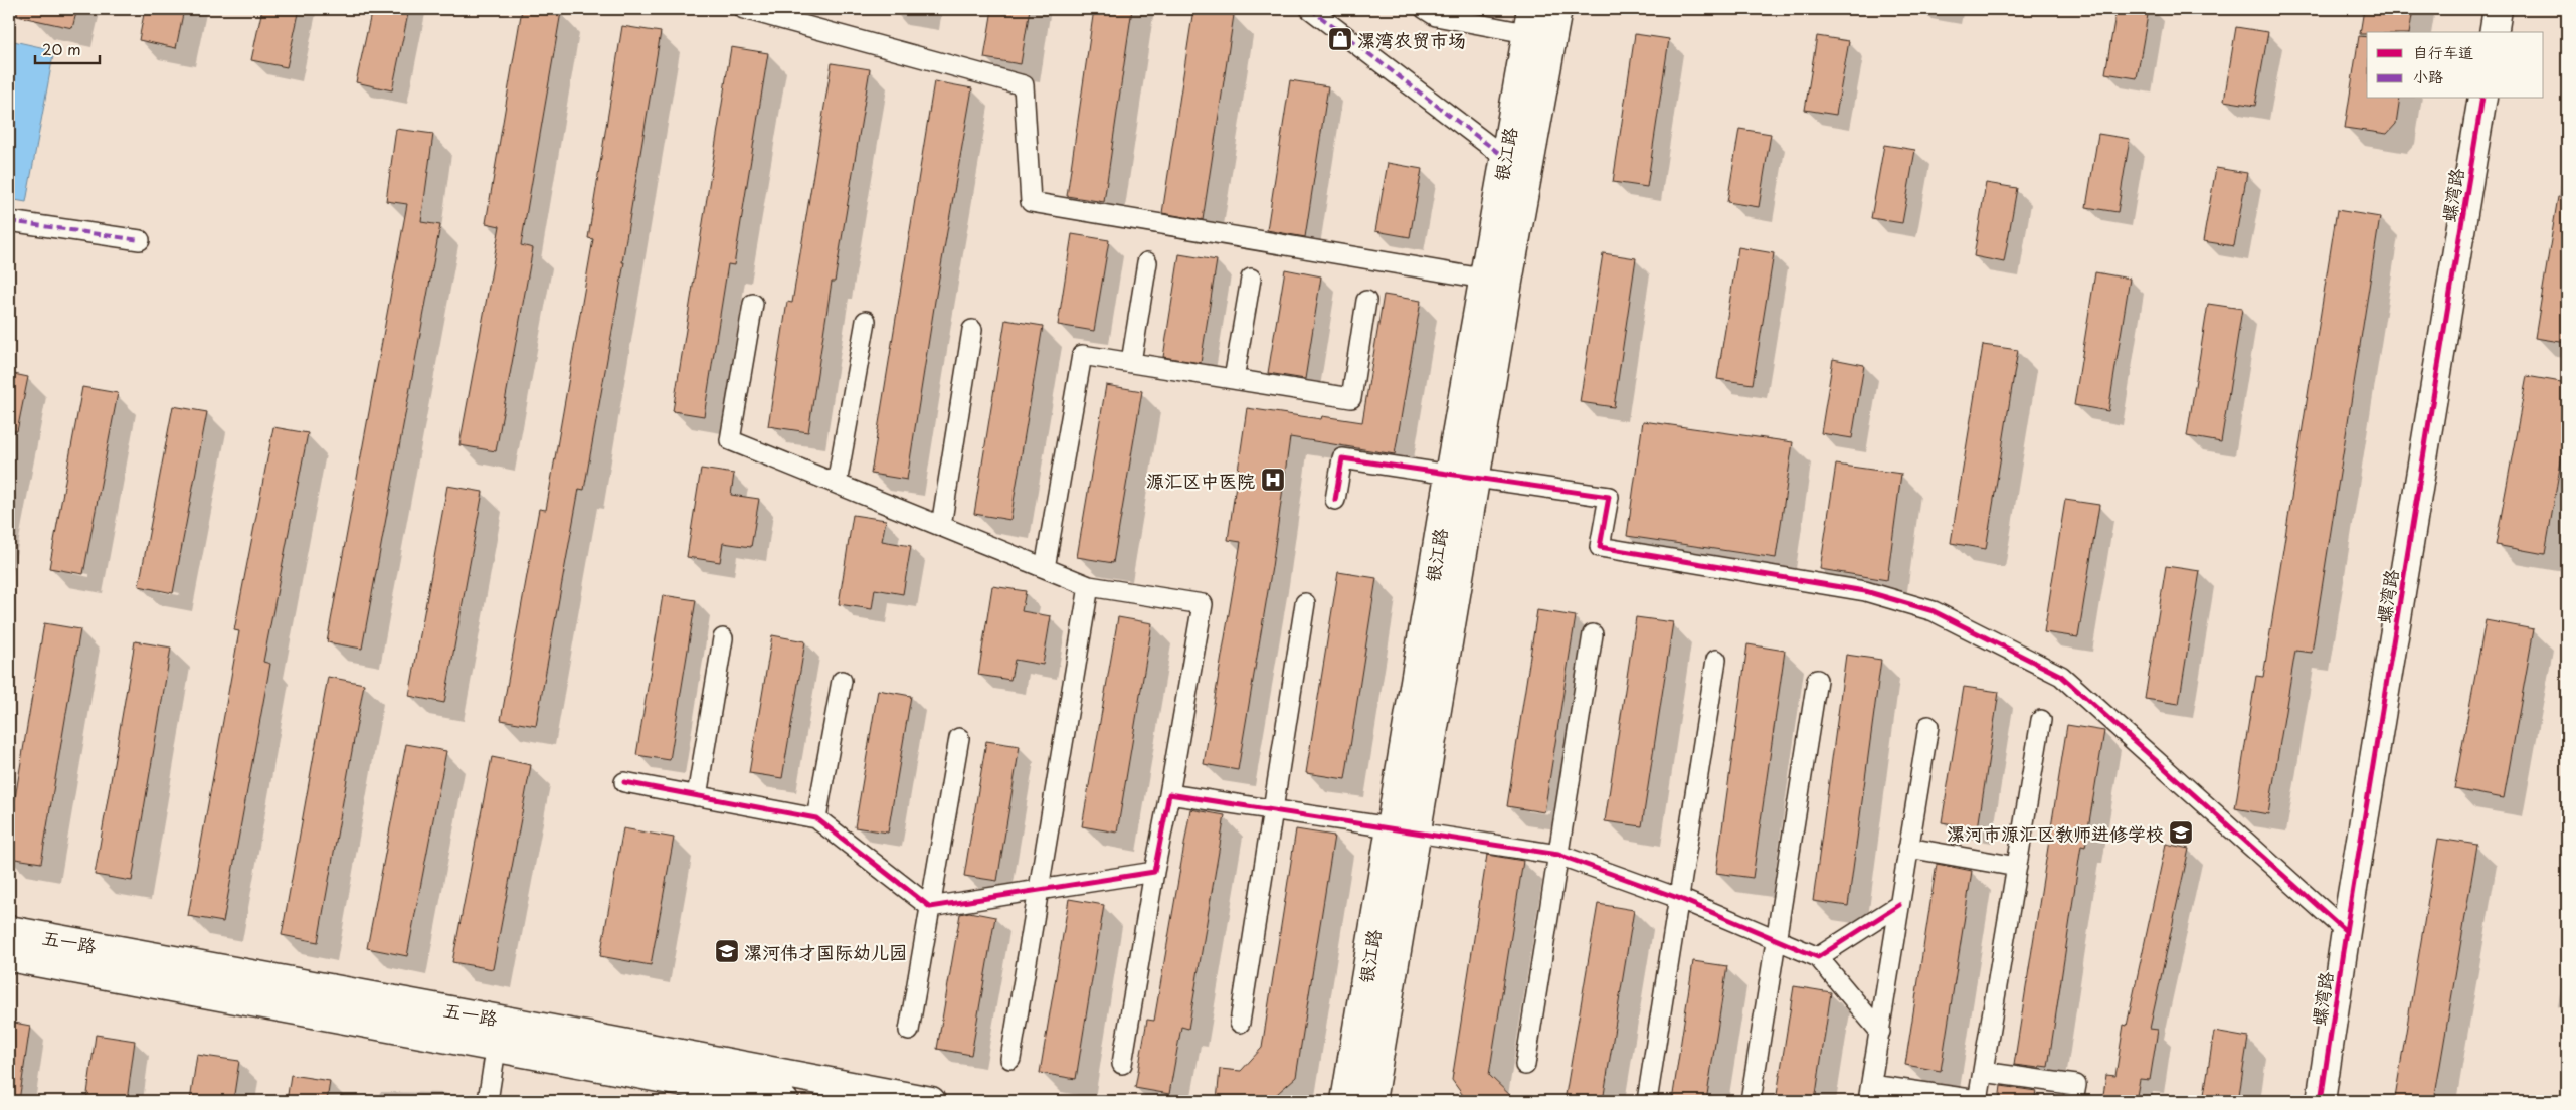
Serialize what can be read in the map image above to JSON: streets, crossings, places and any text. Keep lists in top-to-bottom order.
{
  "streets": {
    "street": ["银江路", "螺湾路", "五一路"]
  },
  "places": {
    "shop": ["漯湾农贸市场"],
    "hospital": ["源汇区中医院"],
    "school or university": ["漯河市源汇区教师进修学校", "漯河伟才国际幼儿园"]
  },
  "legend": ["自行车道", "小路"],
  "scale_bar": "20 m"
}
